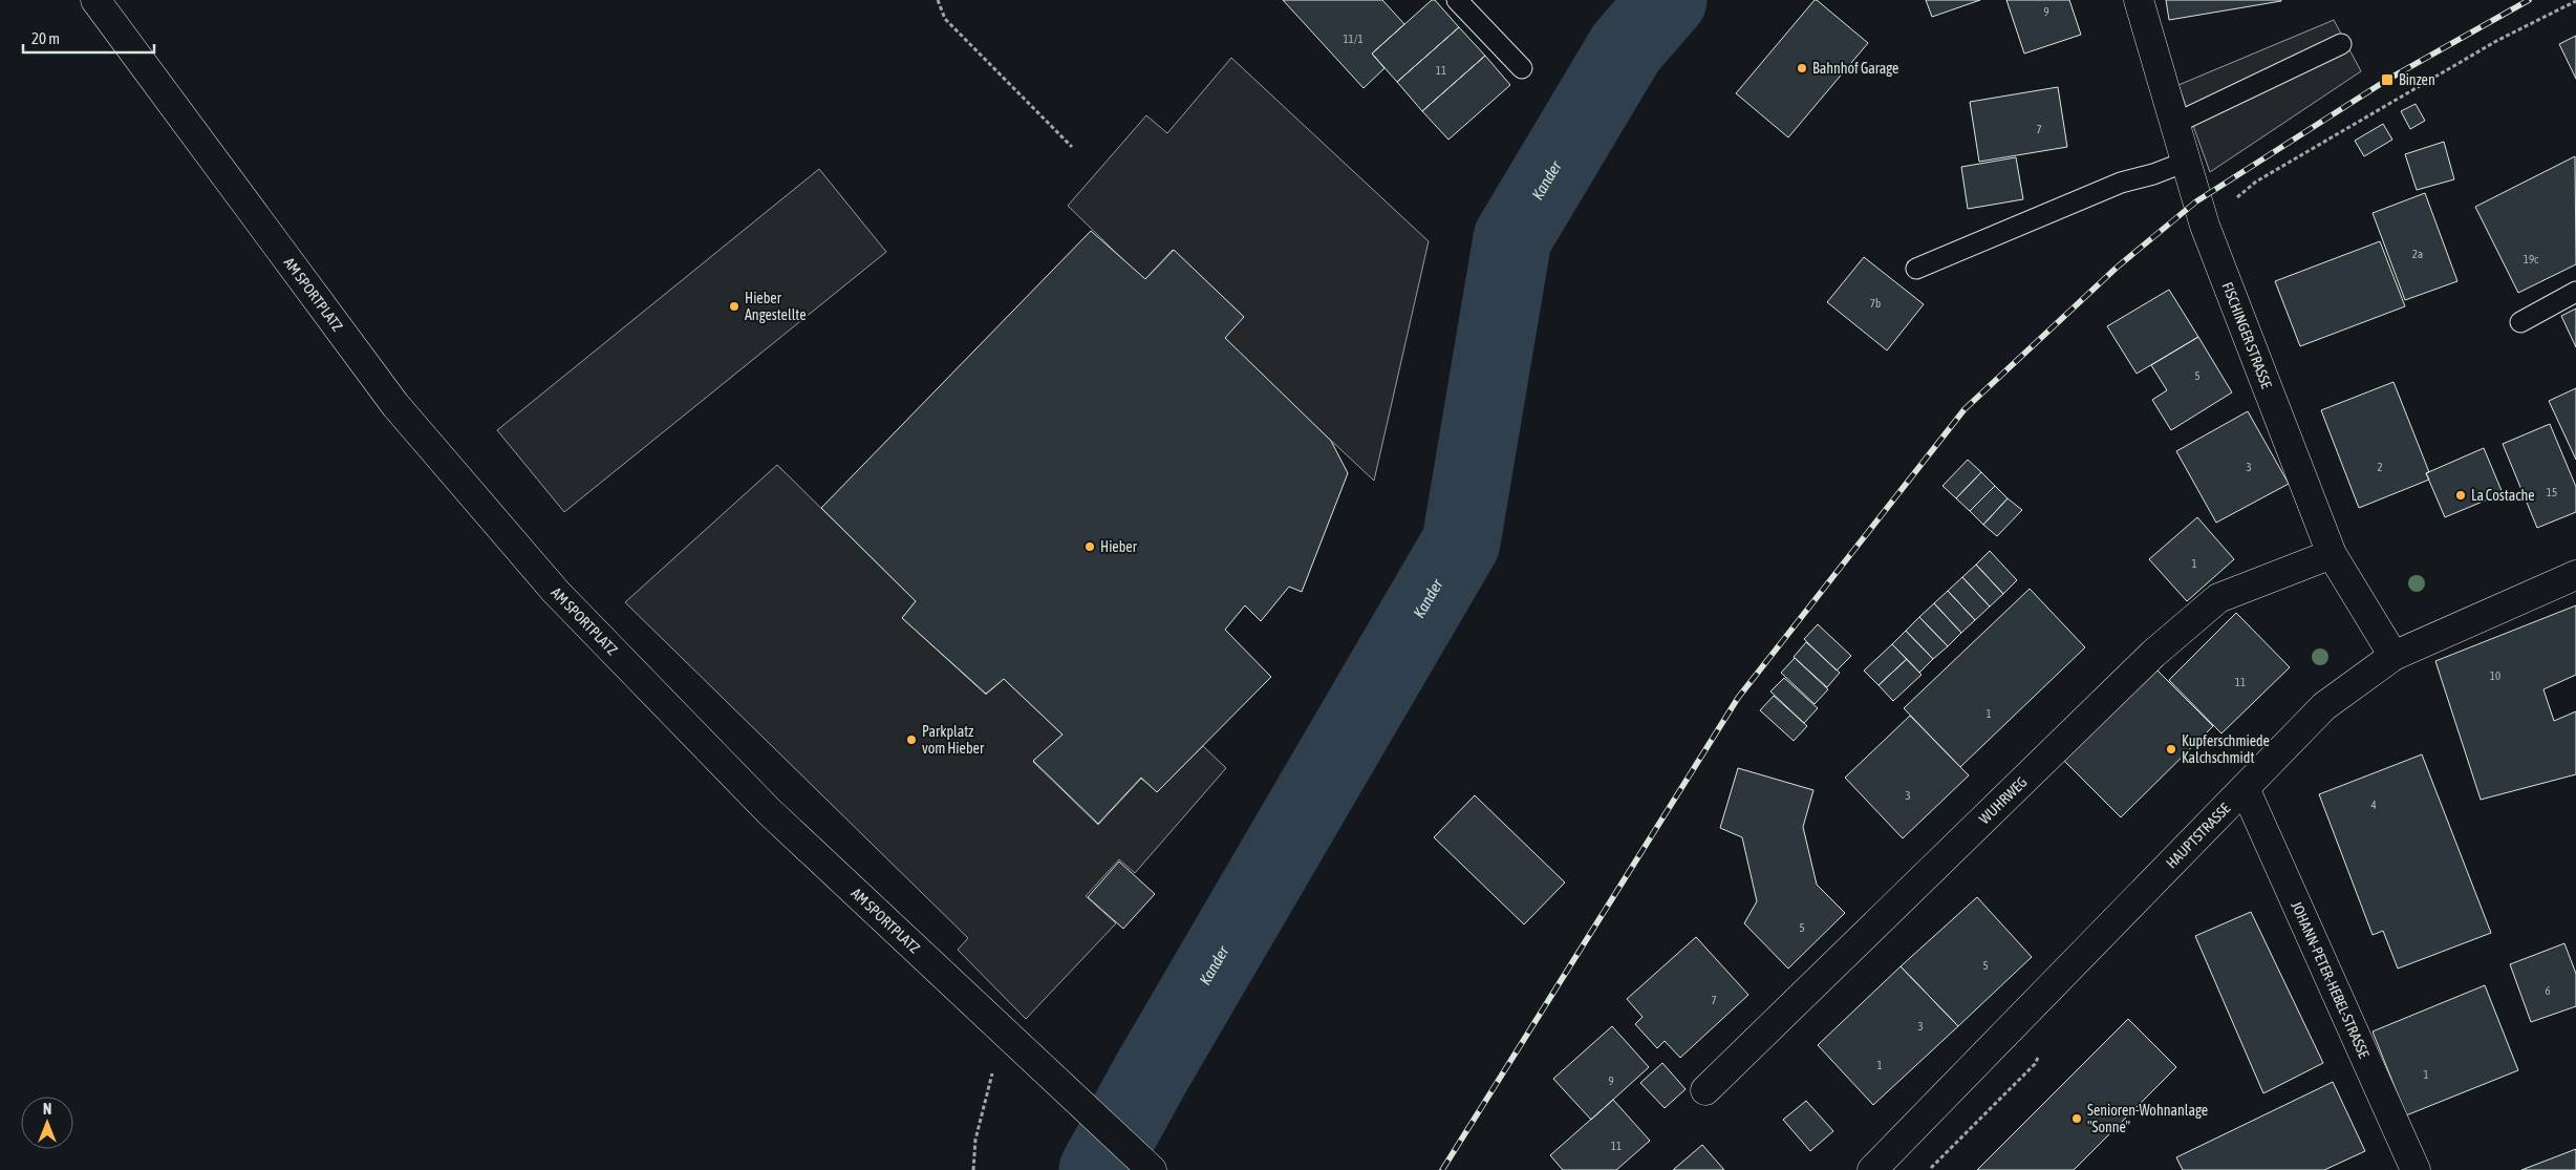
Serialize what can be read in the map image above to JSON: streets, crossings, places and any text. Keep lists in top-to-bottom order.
{
  "streets": {
    "street": [
      "AM SPORTPLATZ",
      "FISCHINGER STRASSE",
      "WUHRWEG",
      "HAUPTSTRASSE",
      "JOHANN-PETER-HEBEL-STRASSE"
    ]
  },
  "crossings": [
    ["FISCHINGER STRASSE", "WUHRWEG"],
    ["FISCHINGER STRASSE", "HAUPTSTRASSE"],
    ["HAUPTSTRASSE", "JOHANN-PETER-HEBEL-STRASSE"]
  ],
  "water": ["Kander"],
  "places": {
    "other": [
      "Bahnhof Garage",
      "Hieber Angestellte",
      "La Costache",
      "Hieber",
      "Parkplatz vom Hieber",
      "Kupferschmiede Kalchschmidt",
      "Senioren-Wohnanlage \"Sonne\""
    ],
    "transit": ["Binzen"]
  },
  "house_numbers": [
    "9",
    "11/1",
    "11",
    "7",
    "2a",
    "19c",
    "7b",
    "5",
    "3",
    "2",
    "15",
    "1",
    "10",
    "11",
    "1",
    "3",
    "4",
    "5",
    "5",
    "6",
    "7",
    "3",
    "1",
    "1",
    "9",
    "11"
  ],
  "scale_bar": "20 m",
  "north": "top"
}
